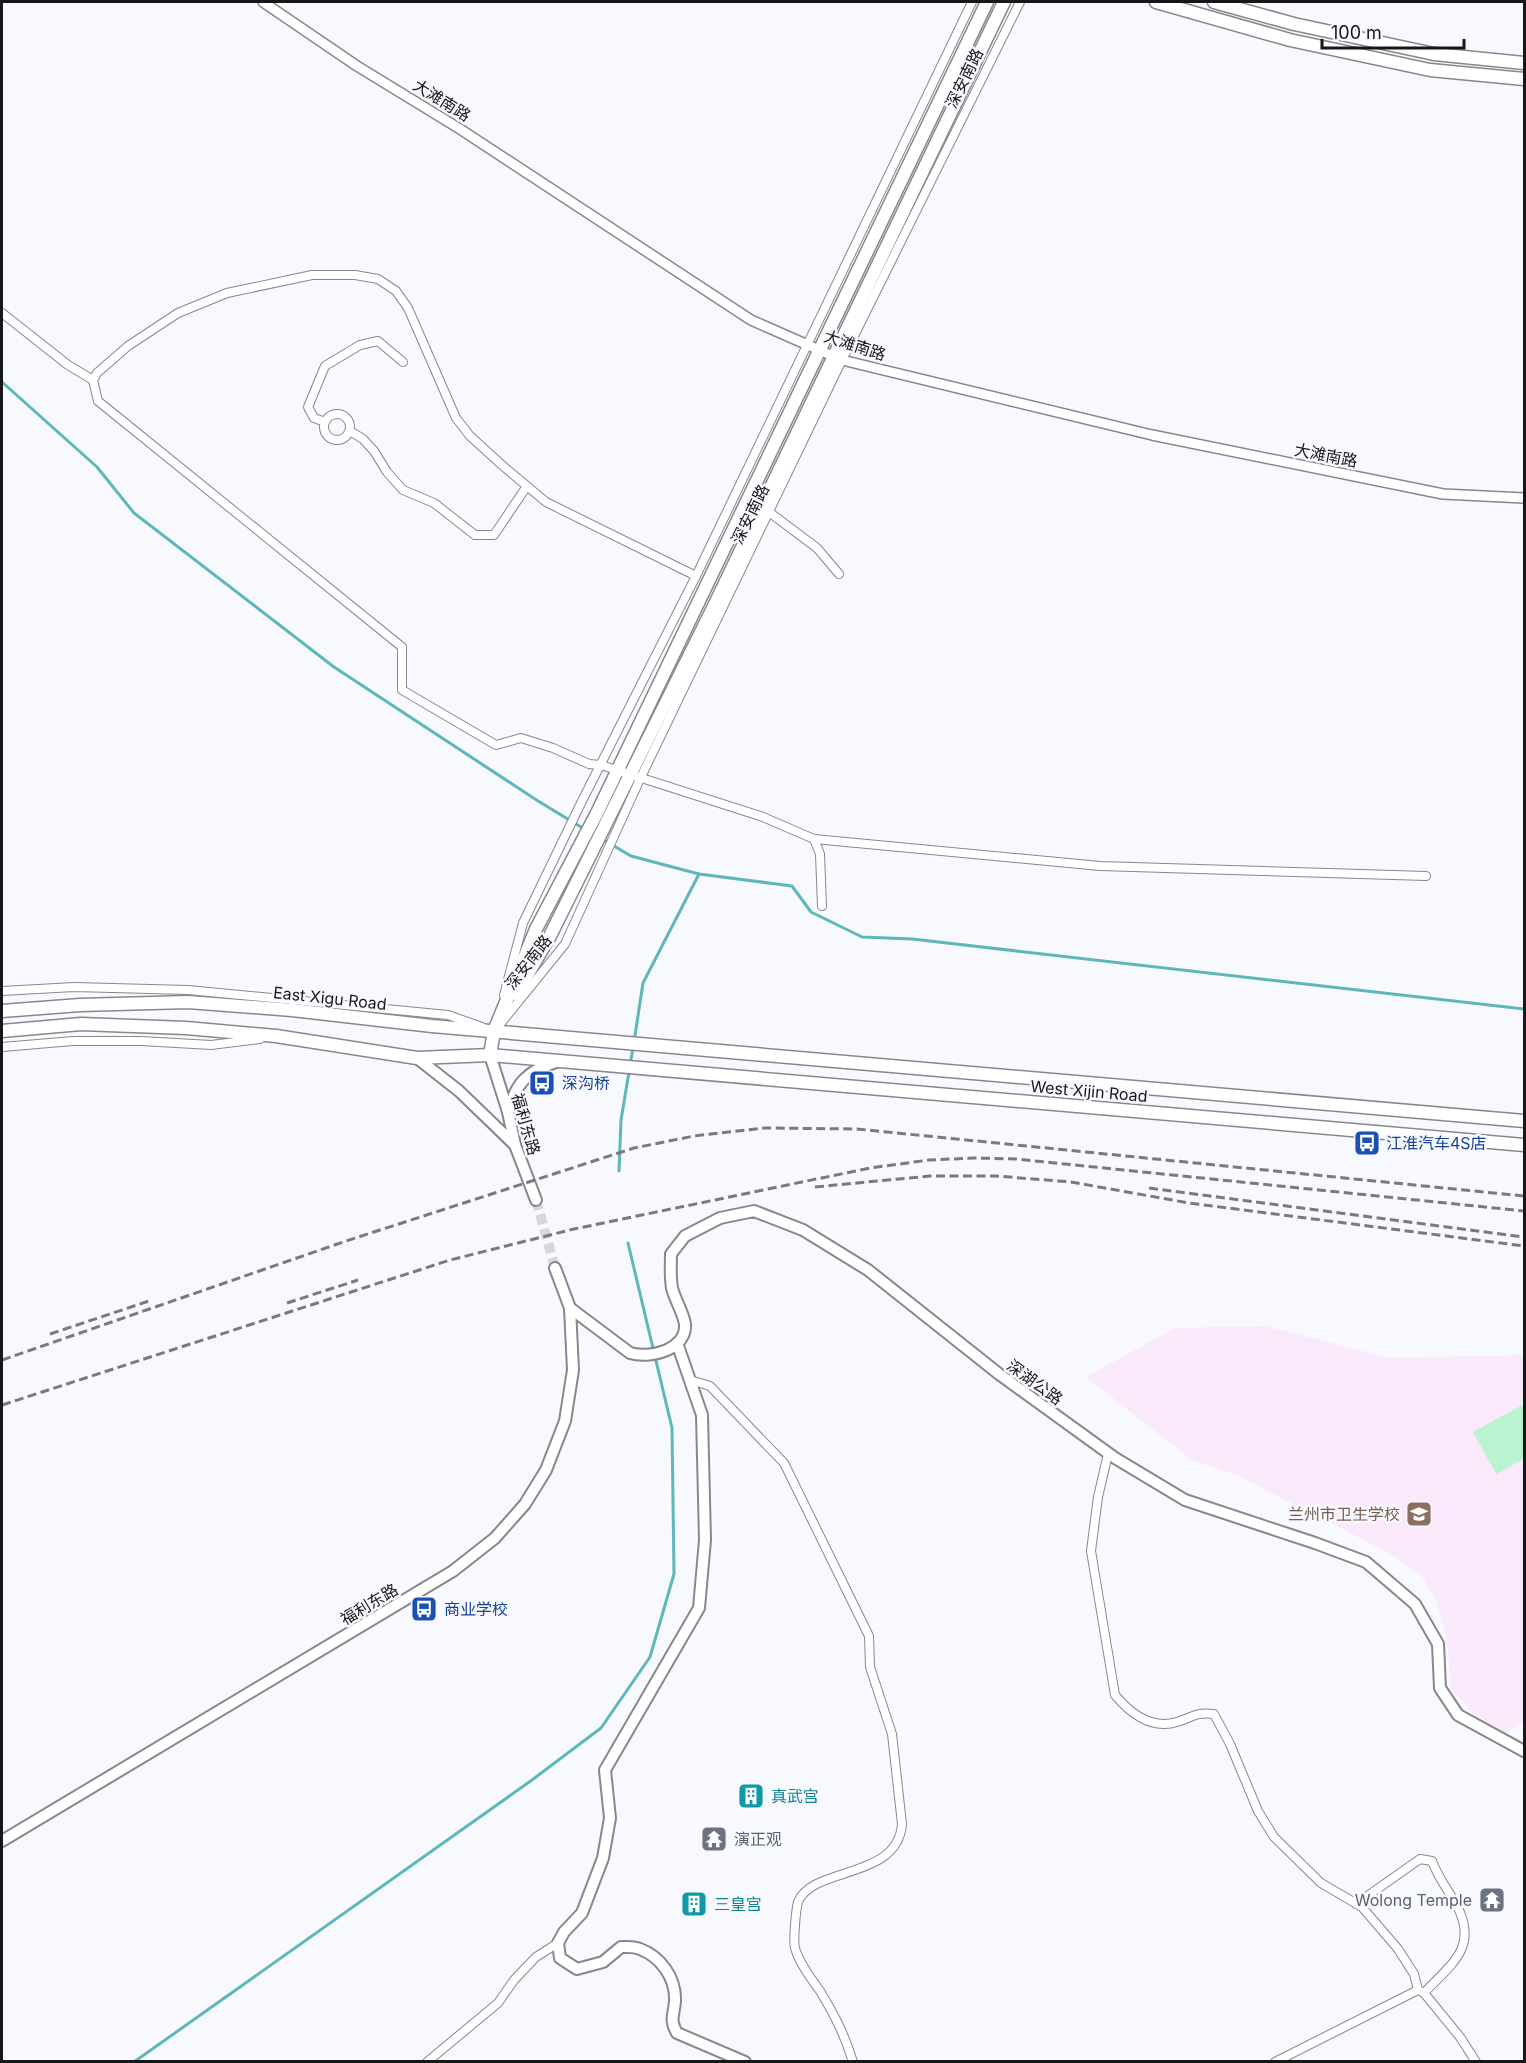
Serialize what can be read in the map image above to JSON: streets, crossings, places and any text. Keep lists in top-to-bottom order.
{
  "streets": {
    "main road": [
      "深安南路",
      "East Xigu Road",
      "West Xijin Road",
      "福利东路",
      "深湖公路"
    ],
    "street": ["大滩南路"]
  },
  "crossings": [
    ["深安南路", "大滩南路"],
    ["深安南路", "East Xigu Road"],
    ["East Xigu Road", "West Xijin Road"]
  ],
  "places": {
    "bus stop": ["深沟桥", "江淮汽车4S店", "商业学校"],
    "school or university": ["兰州市卫生学校"],
    "building": ["真武宫", "三皇宫"],
    "temple": ["演正观", "Wolong Temple"]
  },
  "scale_bar": "100 m"
}
